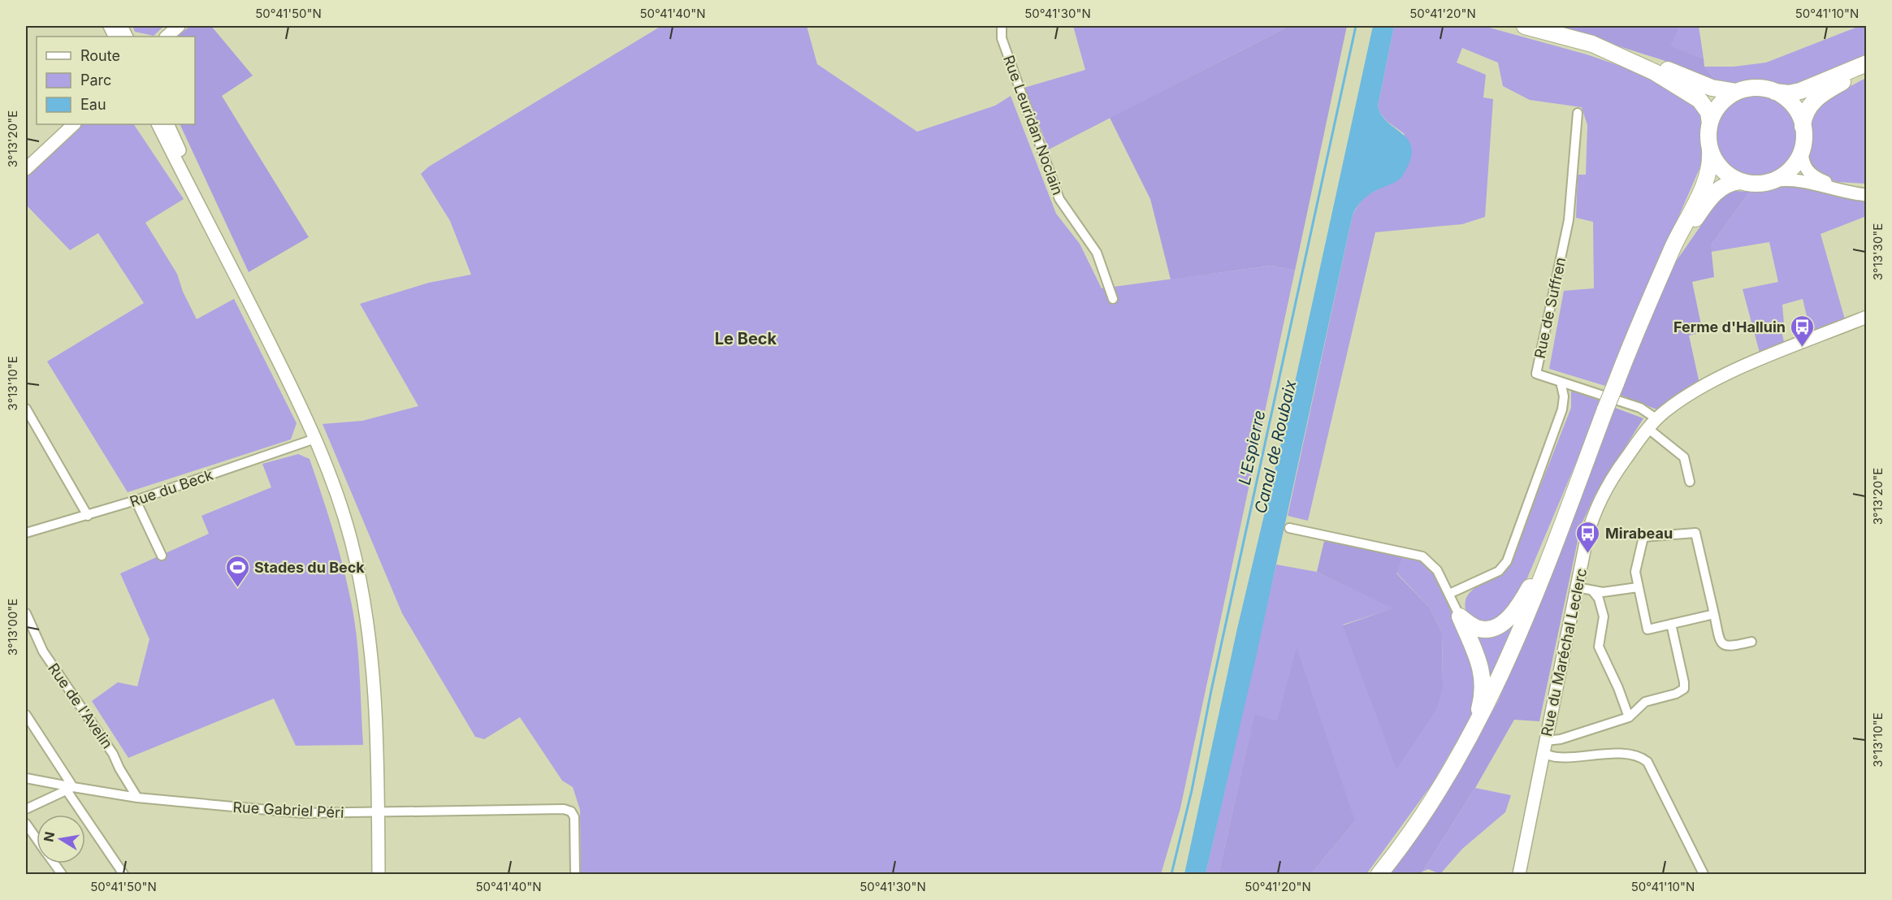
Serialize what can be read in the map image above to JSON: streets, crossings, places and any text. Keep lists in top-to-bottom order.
{
  "streets": {
    "street": [
      "Rue Leuridan Noclain",
      "Rue de Suffren",
      "Rue du Beck",
      "Rue du Maréchal Leclerc",
      "Rue de l'Avelin",
      "Rue Gabriel Péri"
    ]
  },
  "crossings": [
    ["Rue de Suffren", "Rue du Maréchal Leclerc"],
    ["Rue de l'Avelin", "Rue Gabriel Péri"]
  ],
  "districts": ["Le Beck"],
  "water": ["Canal de Roubaix", "L'Espierre"],
  "places": {
    "bus stop": ["Ferme d'Halluin", "Mirabeau"],
    "sports": ["Stades du Beck"]
  },
  "legend": ["Route", "Parc", "Eau"],
  "north": "left",
  "coordinates": [
    "50°41'50\"N",
    "50°41'40\"N",
    "50°41'30\"N",
    "50°41'20\"N",
    "50°41'10\"N",
    "3°13'20\"E",
    "3°13'30\"E",
    "3°13'10\"E",
    "3°13'00\"E"
  ]
}
